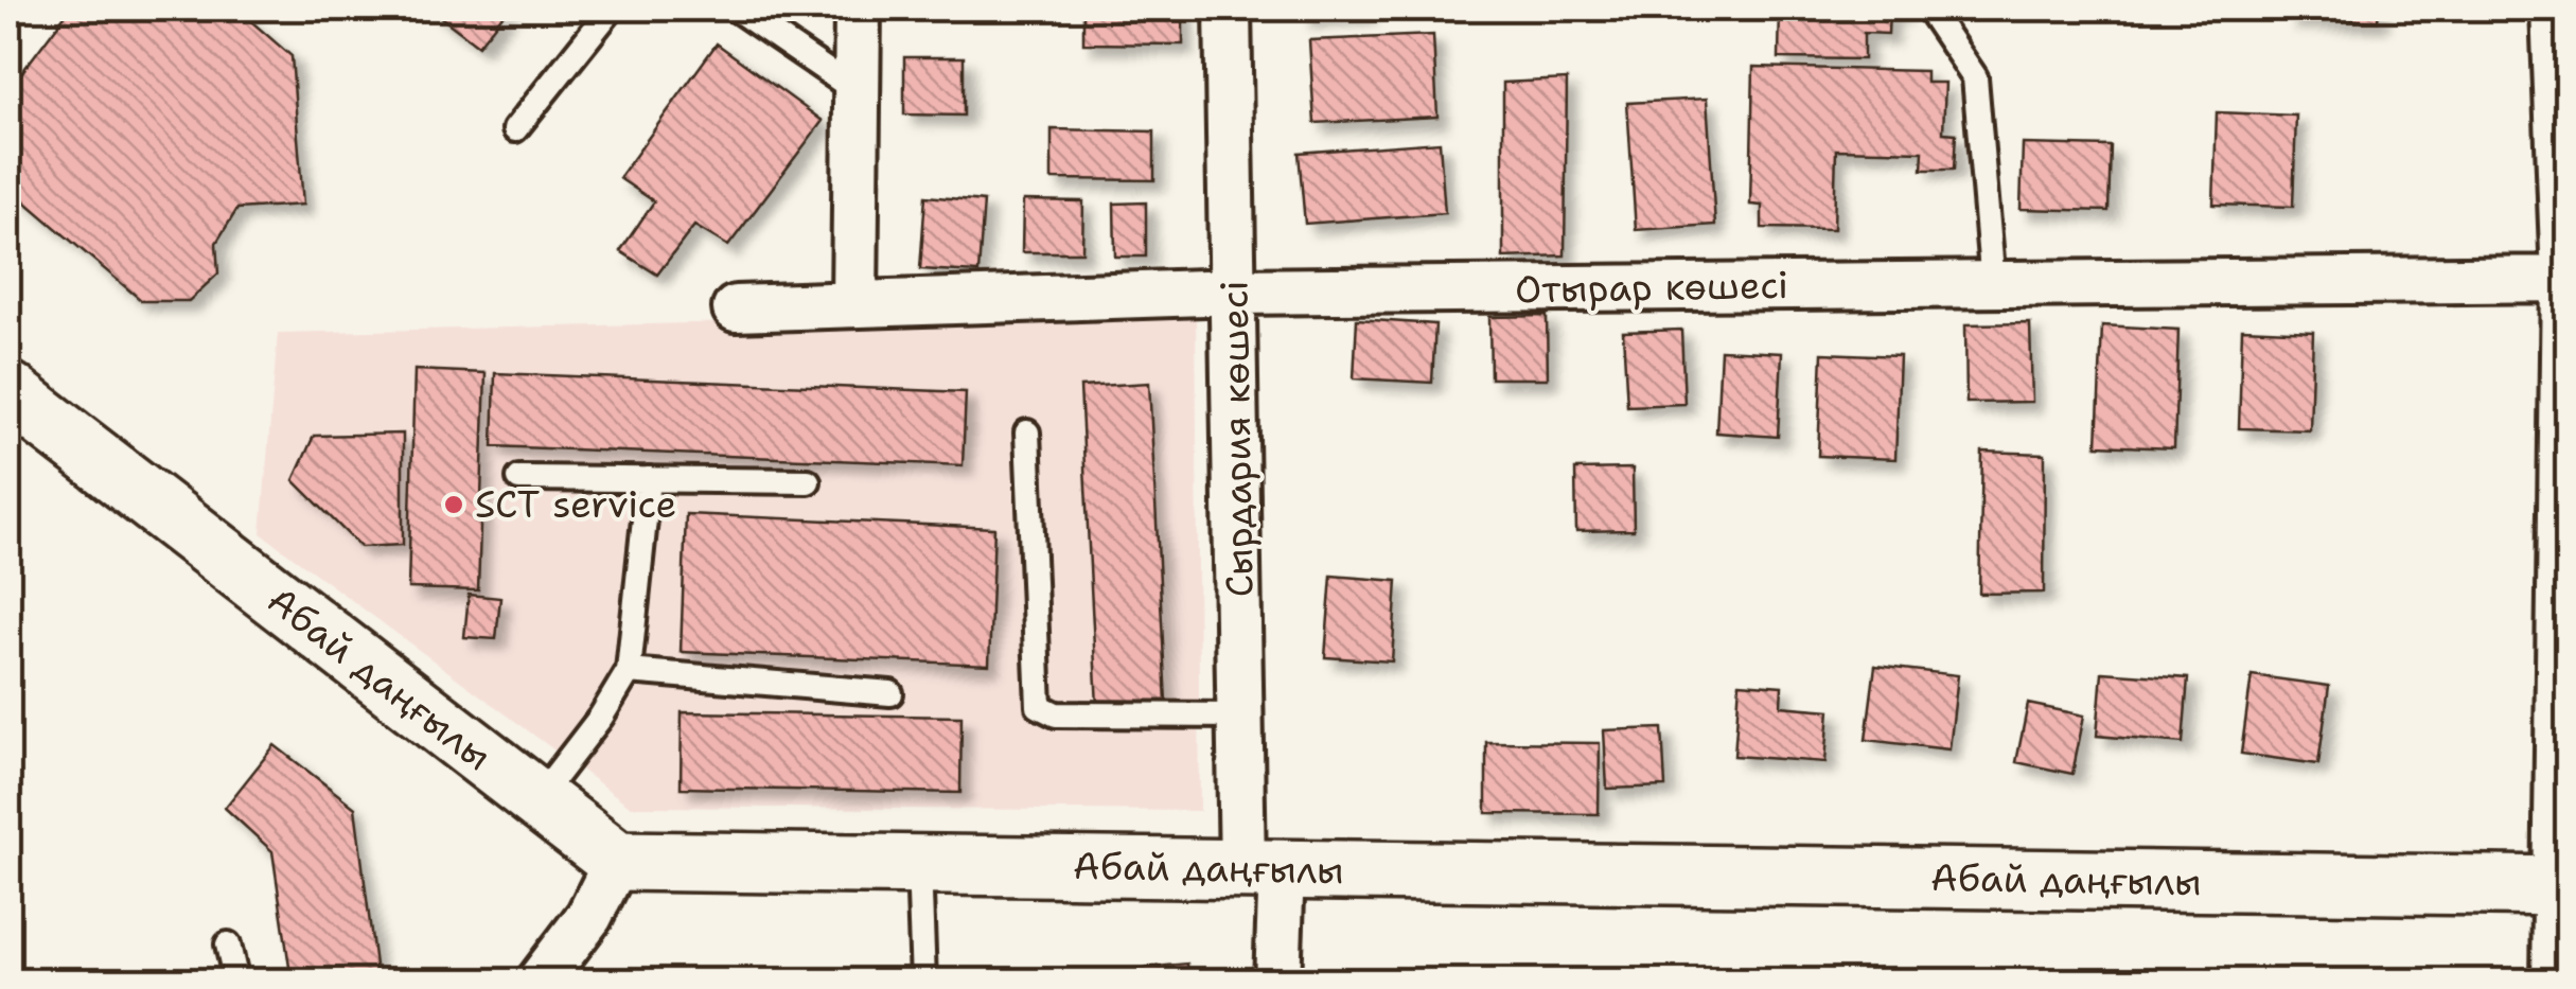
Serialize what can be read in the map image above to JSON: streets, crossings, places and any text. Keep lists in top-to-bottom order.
{
  "streets": {
    "street": ["Отырар көшесі", "Сырдария көшесі", "Абай даңғылы"]
  },
  "crossings": [
    ["Отырар көшесі", "Сырдария көшесі"],
    ["Сырдария көшесі", "Абай даңғылы"]
  ],
  "places": ["SCT service"]
}
